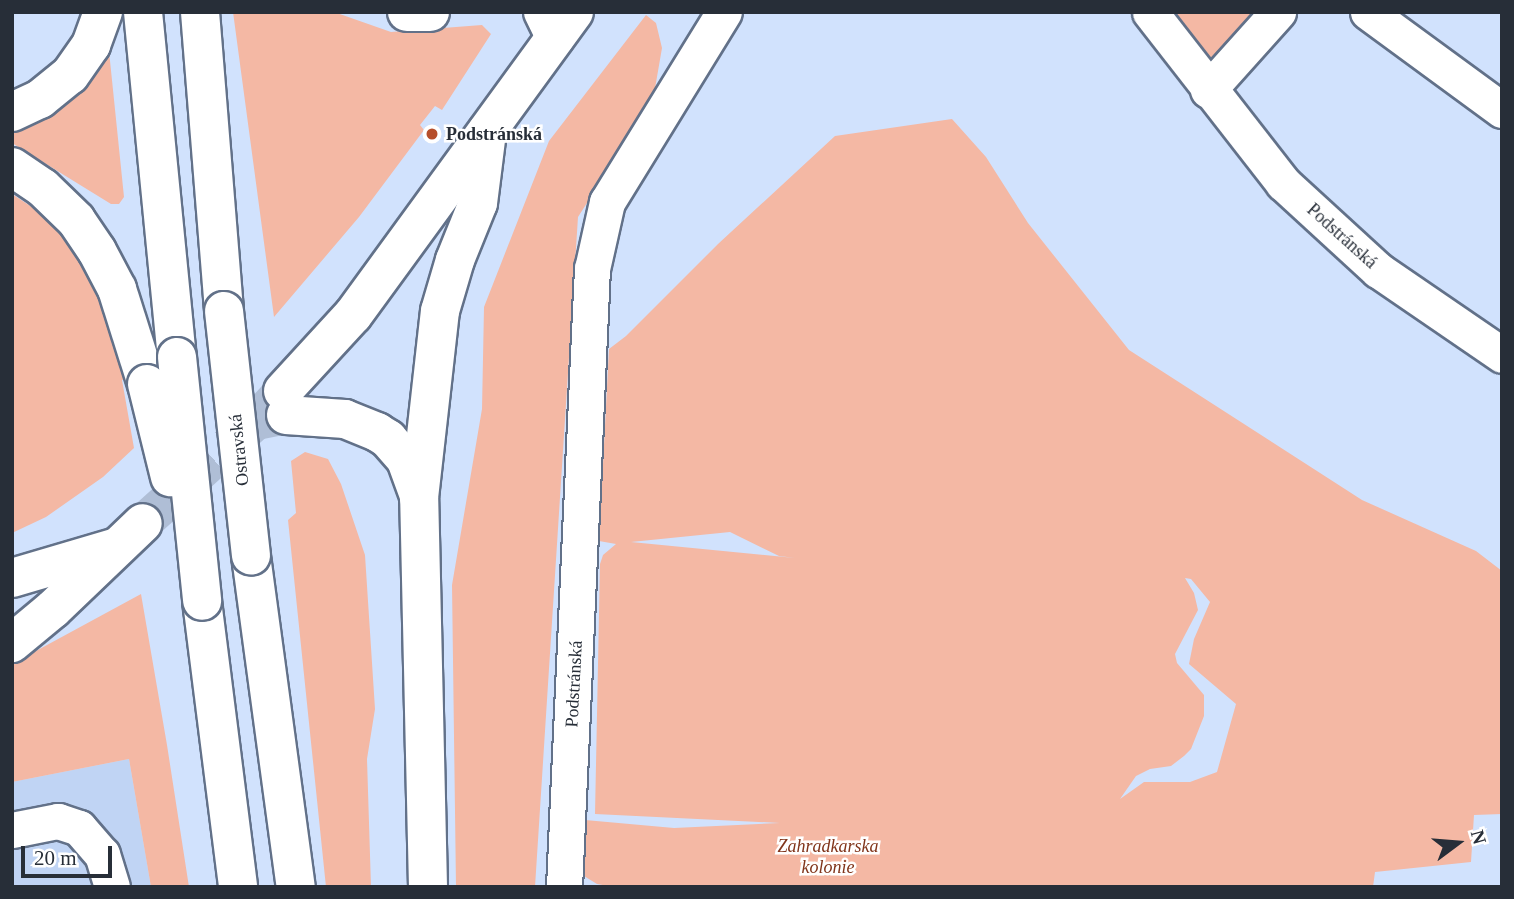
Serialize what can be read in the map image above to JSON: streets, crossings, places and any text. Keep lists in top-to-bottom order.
{
  "streets": {
    "main road": ["Ostravská"],
    "street": ["Podstránská"]
  },
  "parks": ["Zahradkarska kolonie"],
  "places": ["Podstránská"],
  "scale_bar": "20 m",
  "north": "right"
}
